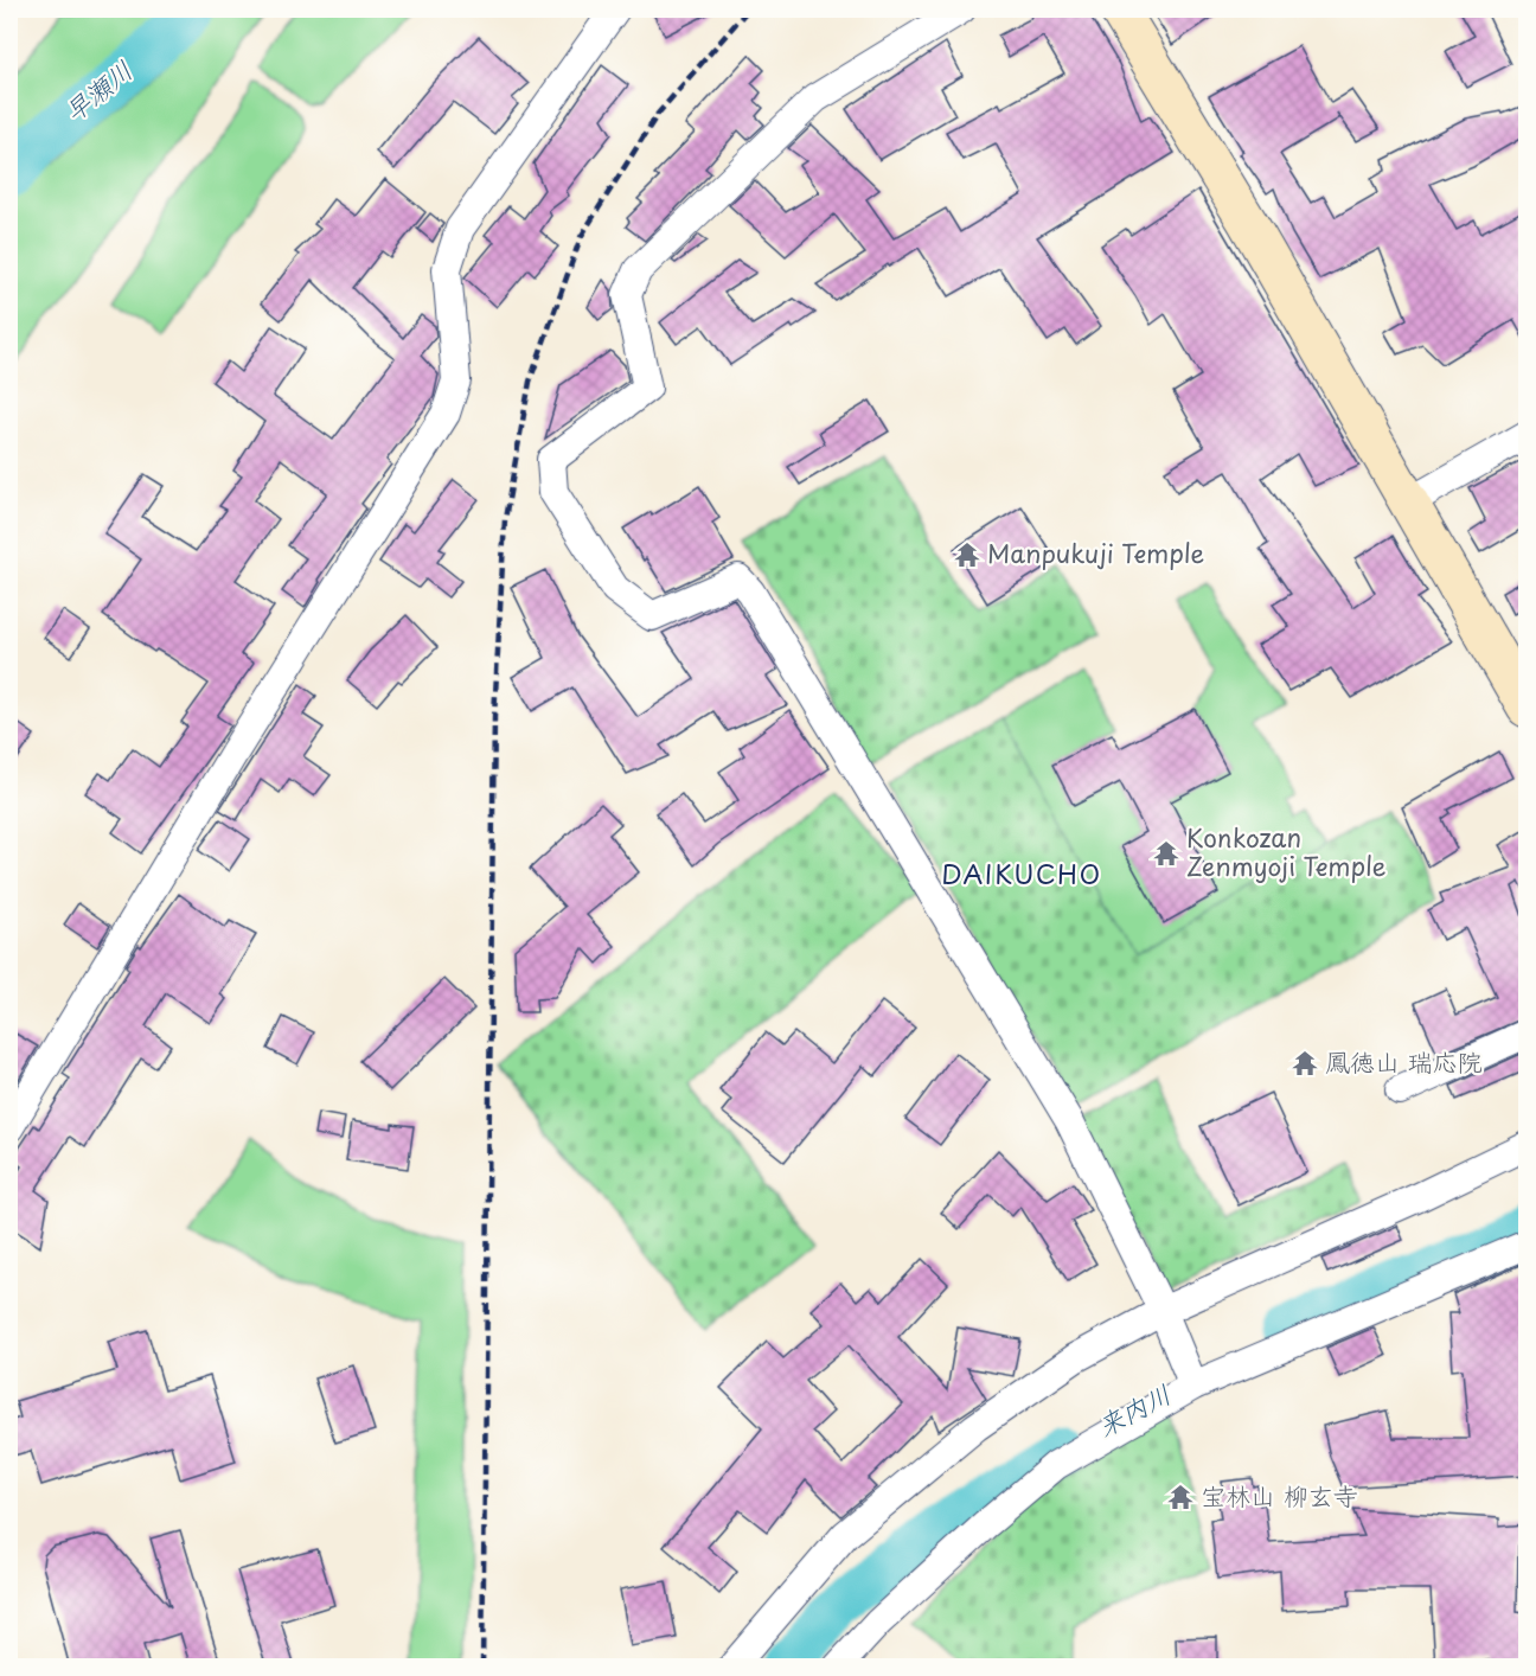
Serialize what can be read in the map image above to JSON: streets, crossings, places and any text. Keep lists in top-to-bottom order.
{
  "districts": ["DAIKUCHO"],
  "water": ["早瀬川", "来内川"],
  "places": {
    "temple": [
      "Manpukuji Temple",
      "Konkozan Zenmyoji Temple",
      "鳳徳山 瑞応院",
      "宝林山 柳玄寺"
    ]
  }
}
